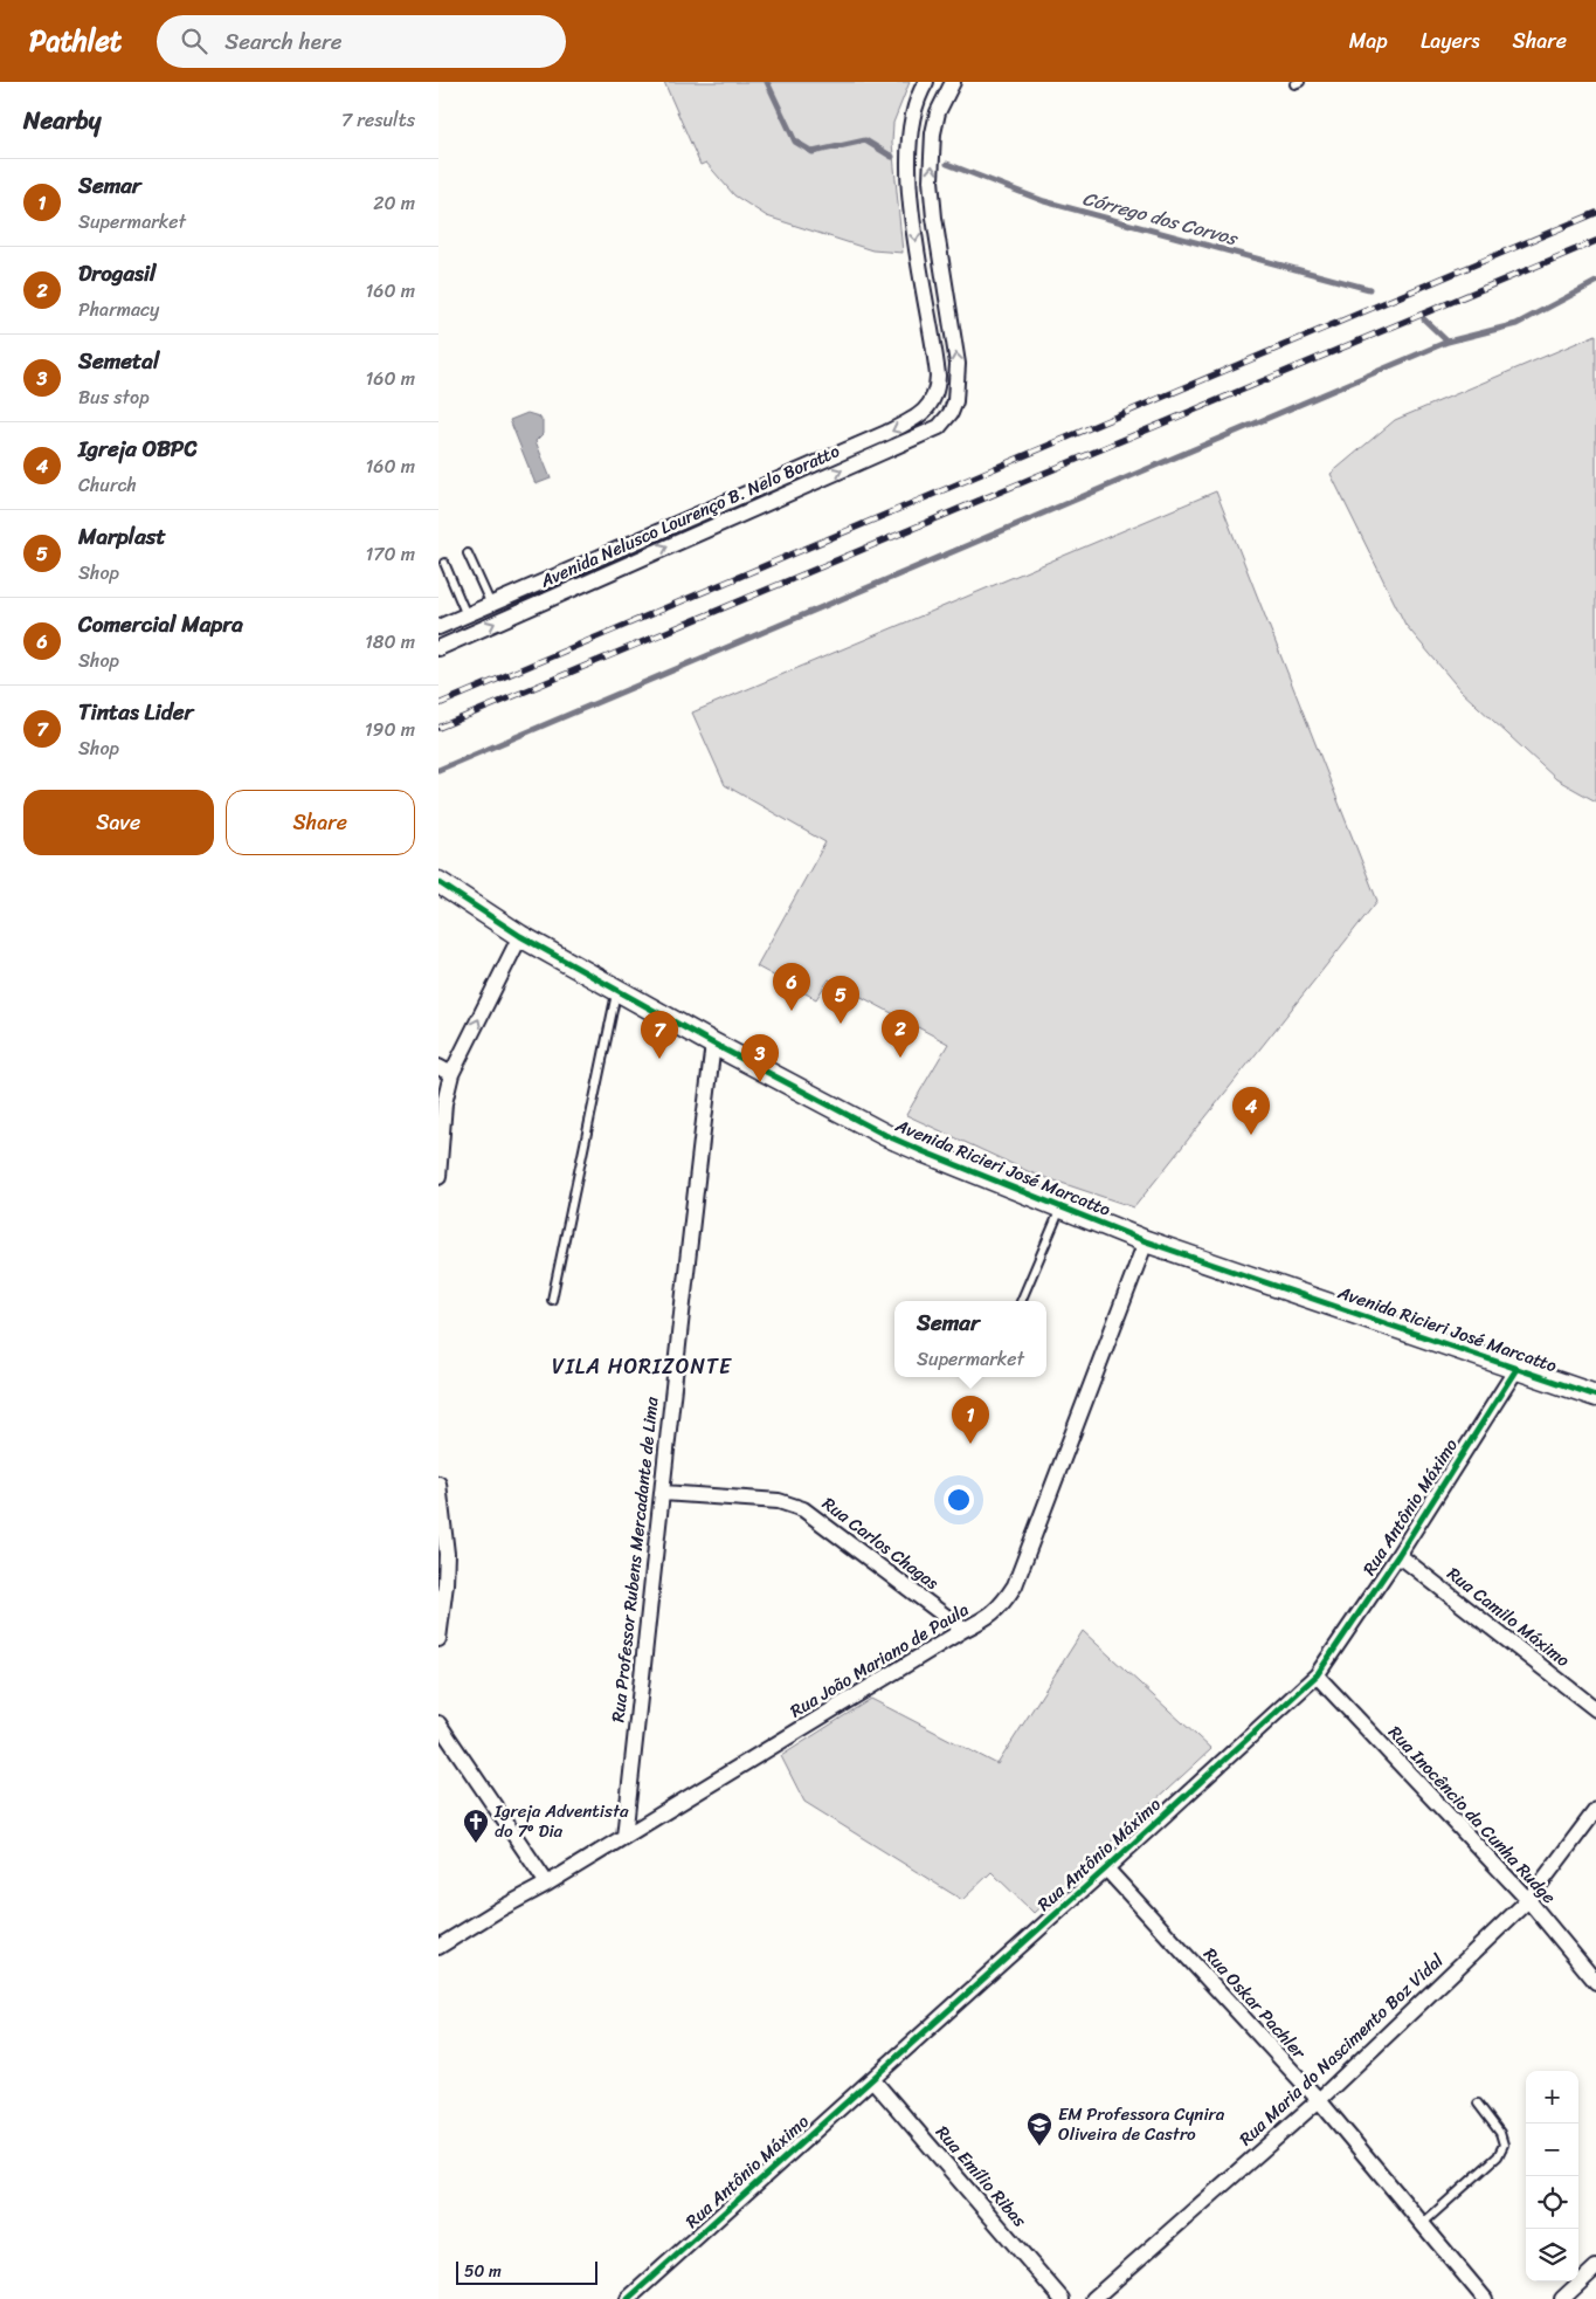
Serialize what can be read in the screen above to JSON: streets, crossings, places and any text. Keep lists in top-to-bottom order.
{
  "streets": {
    "main road": ["Avenida Ricieri José Marcatto"],
    "street": [
      "Avenida Nelusco Lourenço B. Nelo Boratto",
      "Rua Antônio Máximo",
      "Rua Carlos Chagas",
      "Rua Professor Rubens Mercadante de Lima",
      "Rua Camilo Máximo",
      "Rua João Mariano de Paula",
      "Rua Inocêncio da Cunha Rudge",
      "Rua Oskar Pachler",
      "Rua Maria do Nascimento Boz Vidal",
      "Rua Emílio Ribas"
    ]
  },
  "crossings": [
    ["Avenida Ricieri José Marcatto", "Rua Antônio Máximo"],
    ["Avenida Ricieri José Marcatto", "Rua Professor Rubens Mercadante de Lima"],
    ["Avenida Ricieri José Marcatto", "Rua João Mariano de Paula"],
    ["Rua Antônio Máximo", "Rua Camilo Máximo"],
    ["Rua Antônio Máximo", "Rua Inocêncio da Cunha Rudge"],
    ["Rua Antônio Máximo", "Rua Oskar Pachler"],
    ["Rua Antônio Máximo", "Rua Emílio Ribas"],
    ["Rua Carlos Chagas", "Rua Professor Rubens Mercadante de Lima"],
    ["Rua Carlos Chagas", "Rua João Mariano de Paula"],
    ["Rua Professor Rubens Mercadante de Lima", "Rua João Mariano de Paula"],
    ["Rua Inocêncio da Cunha Rudge", "Rua Maria do Nascimento Boz Vidal"],
    ["Rua Oskar Pachler", "Rua Maria do Nascimento Boz Vidal"]
  ],
  "districts": ["VILA HORIZONTE"],
  "water": ["Córrego dos Corvos"],
  "places": {
    "church": ["Igreja Adventista do 7º Dia"],
    "school or university": ["EM Professora Cynira Oliveira de Castro"]
  },
  "scale_bar": "50 m",
  "page": {
    "header": "Pathlet",
    "search": "Search here",
    "nav": ["Map", "Layers", "Share"],
    "heading": ["Nearby", "7 results"],
    "list": [
      {
        "mark": "1",
        "name": "Semar",
        "note": "Supermarket",
        "value": "20 m"
      },
      {
        "mark": "2",
        "name": "Drogasil",
        "note": "Pharmacy",
        "value": "160 m"
      },
      {
        "mark": "3",
        "name": "Semetal",
        "note": "Bus stop",
        "value": "160 m"
      },
      {
        "mark": "4",
        "name": "Igreja OBPC",
        "note": "Church",
        "value": "160 m"
      },
      {
        "mark": "5",
        "name": "Marplast",
        "note": "Shop",
        "value": "170 m"
      },
      {
        "mark": "6",
        "name": "Comercial Mapra",
        "note": "Shop",
        "value": "180 m"
      },
      {
        "mark": "7",
        "name": "Tintas Lider",
        "note": "Shop",
        "value": "190 m"
      }
    ],
    "buttons": ["Save", "Share"],
    "pins": [
      "6",
      "5",
      "2",
      "7",
      "3",
      "4",
      "1"
    ],
    "popup": ["Semar", "Supermarket"],
    "map_buttons": ["+", "−"],
    "scale": "50 m"
  }
}
